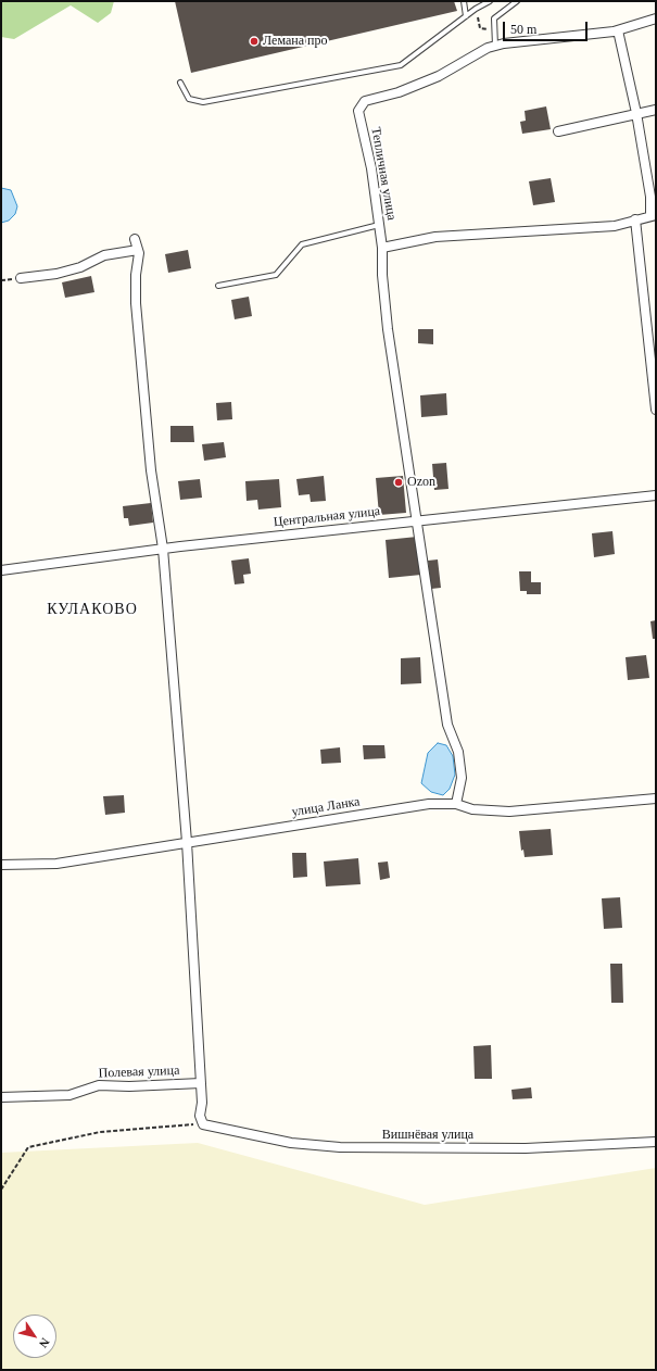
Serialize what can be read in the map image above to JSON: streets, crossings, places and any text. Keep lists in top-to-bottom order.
{
  "streets": {
    "street": [
      "Тепличная улица",
      "Центральная улица",
      "улица Ланка",
      "Полевая улица",
      "Вишнёвая улица"
    ]
  },
  "crossings": [
    ["Тепличная улица", "Центральная улица"],
    ["Тепличная улица", "улица Ланка"]
  ],
  "districts": ["КУЛАКОВО"],
  "places": ["Лемана про", "Ozon"],
  "scale_bar": "50 m",
  "north": "bottom right"
}
